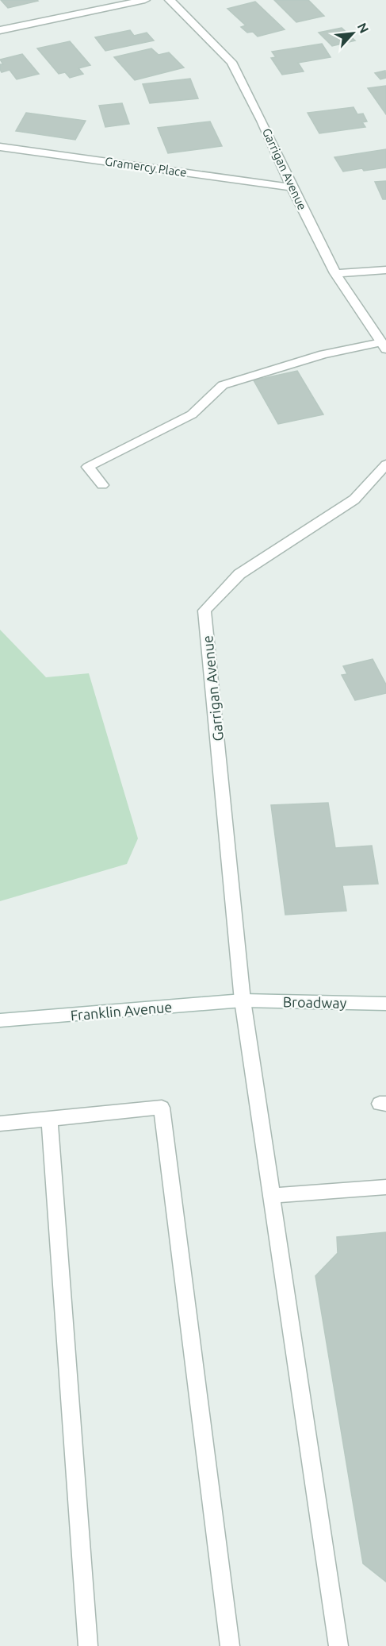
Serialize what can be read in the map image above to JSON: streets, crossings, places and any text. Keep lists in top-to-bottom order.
{
  "streets": {
    "street": [
      "Gramercy Place",
      "Garrigan Avenue",
      "Broadway",
      "Franklin Avenue"
    ]
  },
  "crossings": [
    ["Gramercy Place", "Garrigan Avenue"],
    ["Garrigan Avenue", "Broadway"],
    ["Garrigan Avenue", "Franklin Avenue"],
    ["Broadway", "Franklin Avenue"]
  ],
  "north": "top right"
}
